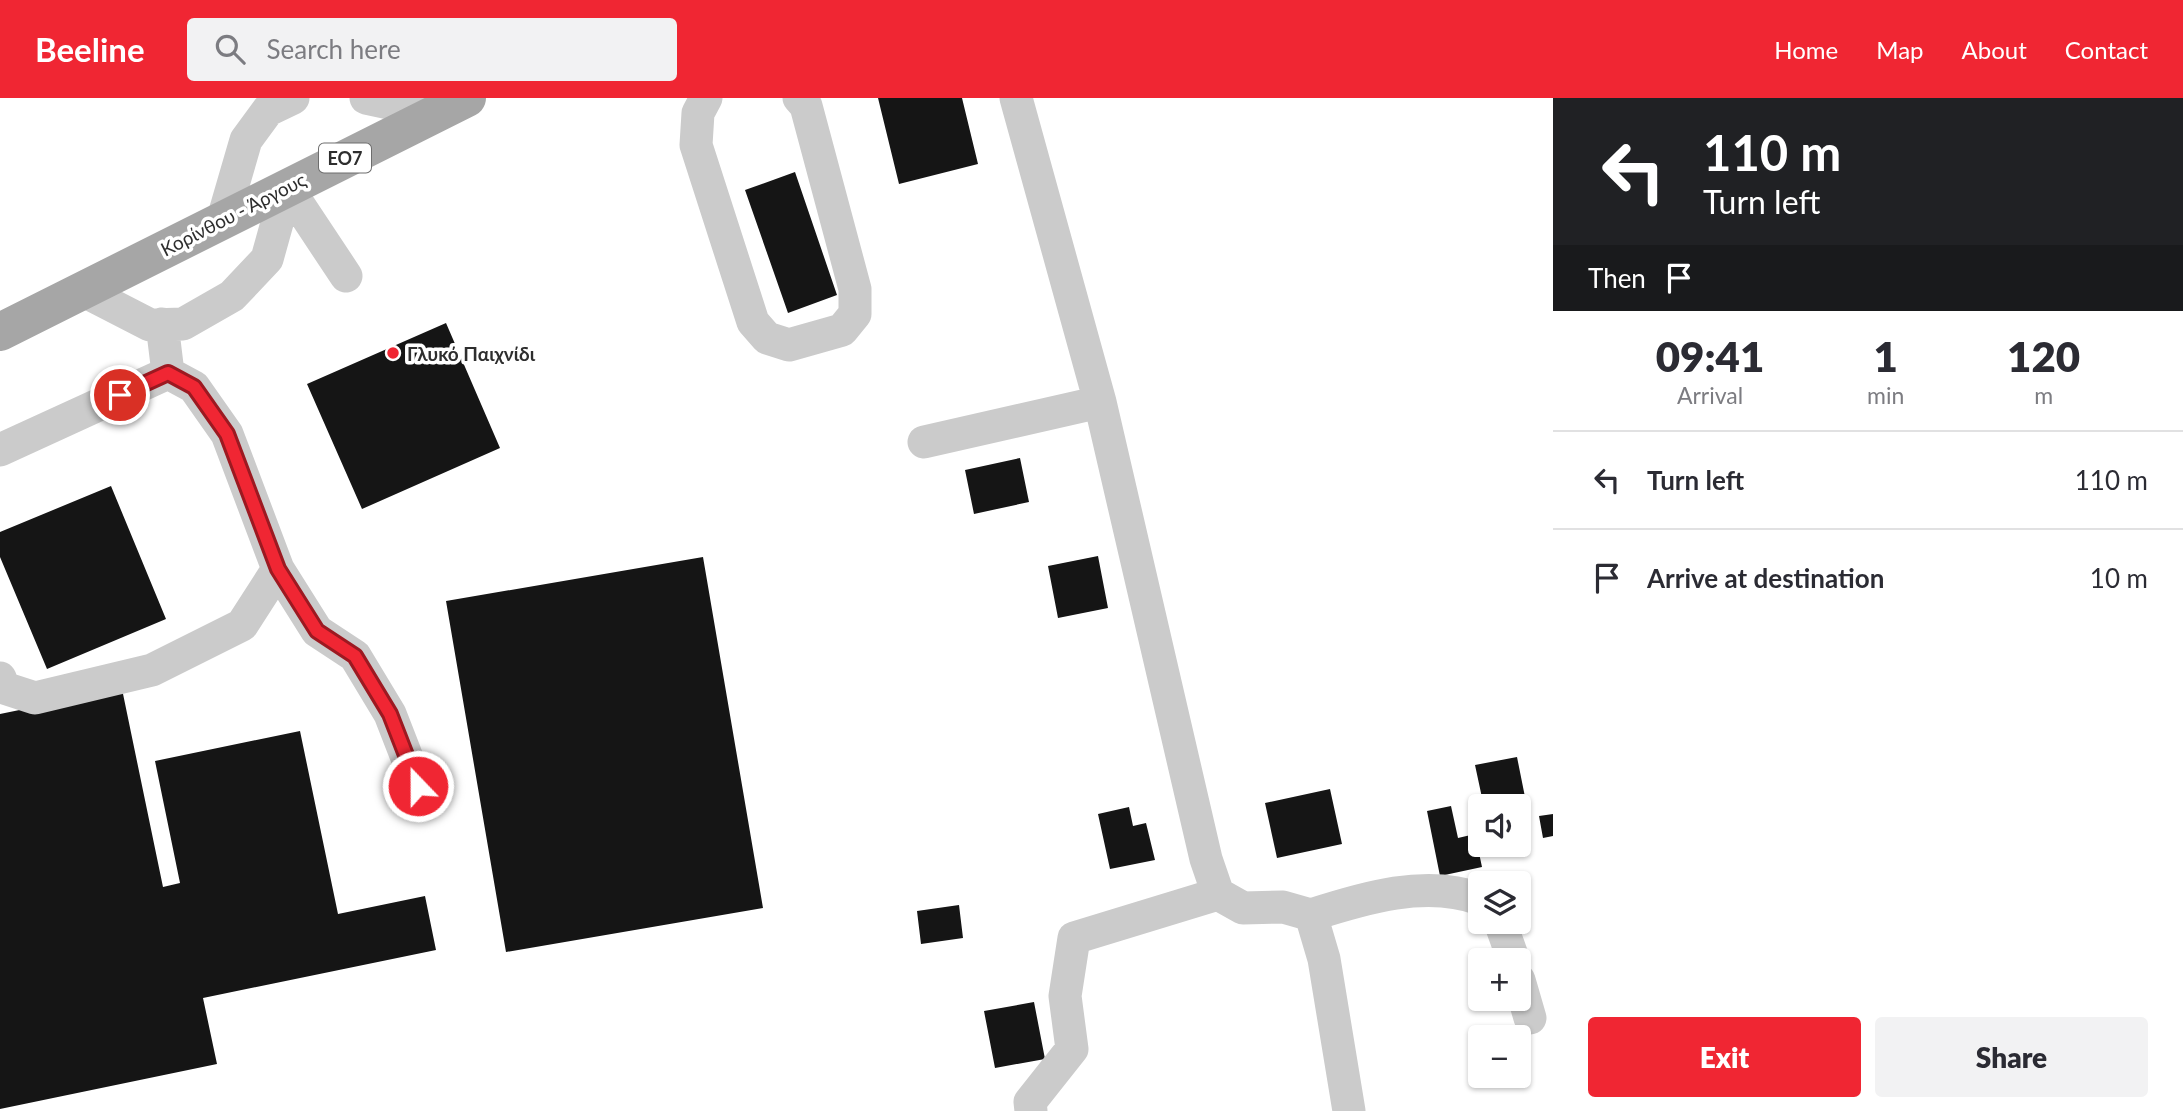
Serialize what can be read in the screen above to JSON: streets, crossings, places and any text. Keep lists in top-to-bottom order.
{
  "streets": {
    "main road": ["ΕΟ7", "Κορίνθου - Άργους"]
  },
  "places": ["Γλυκό Παιχνίδι"],
  "page": {
    "header": "Beeline",
    "search": "Search here",
    "nav": [
      "Home",
      "Map",
      "About",
      "Contact"
    ],
    "turn": ["110 m", "Turn left"],
    "then": "Then",
    "eta": [
      "09:41",
      "Arrival",
      "1",
      "min",
      "120",
      "m"
    ],
    "list": [
      {
        "name": "Turn left",
        "value": "110 m"
      },
      {
        "name": "Arrive at destination",
        "value": "10 m"
      }
    ],
    "map_buttons": ["+", "−"],
    "buttons": ["Exit", "Share"]
  }
}
